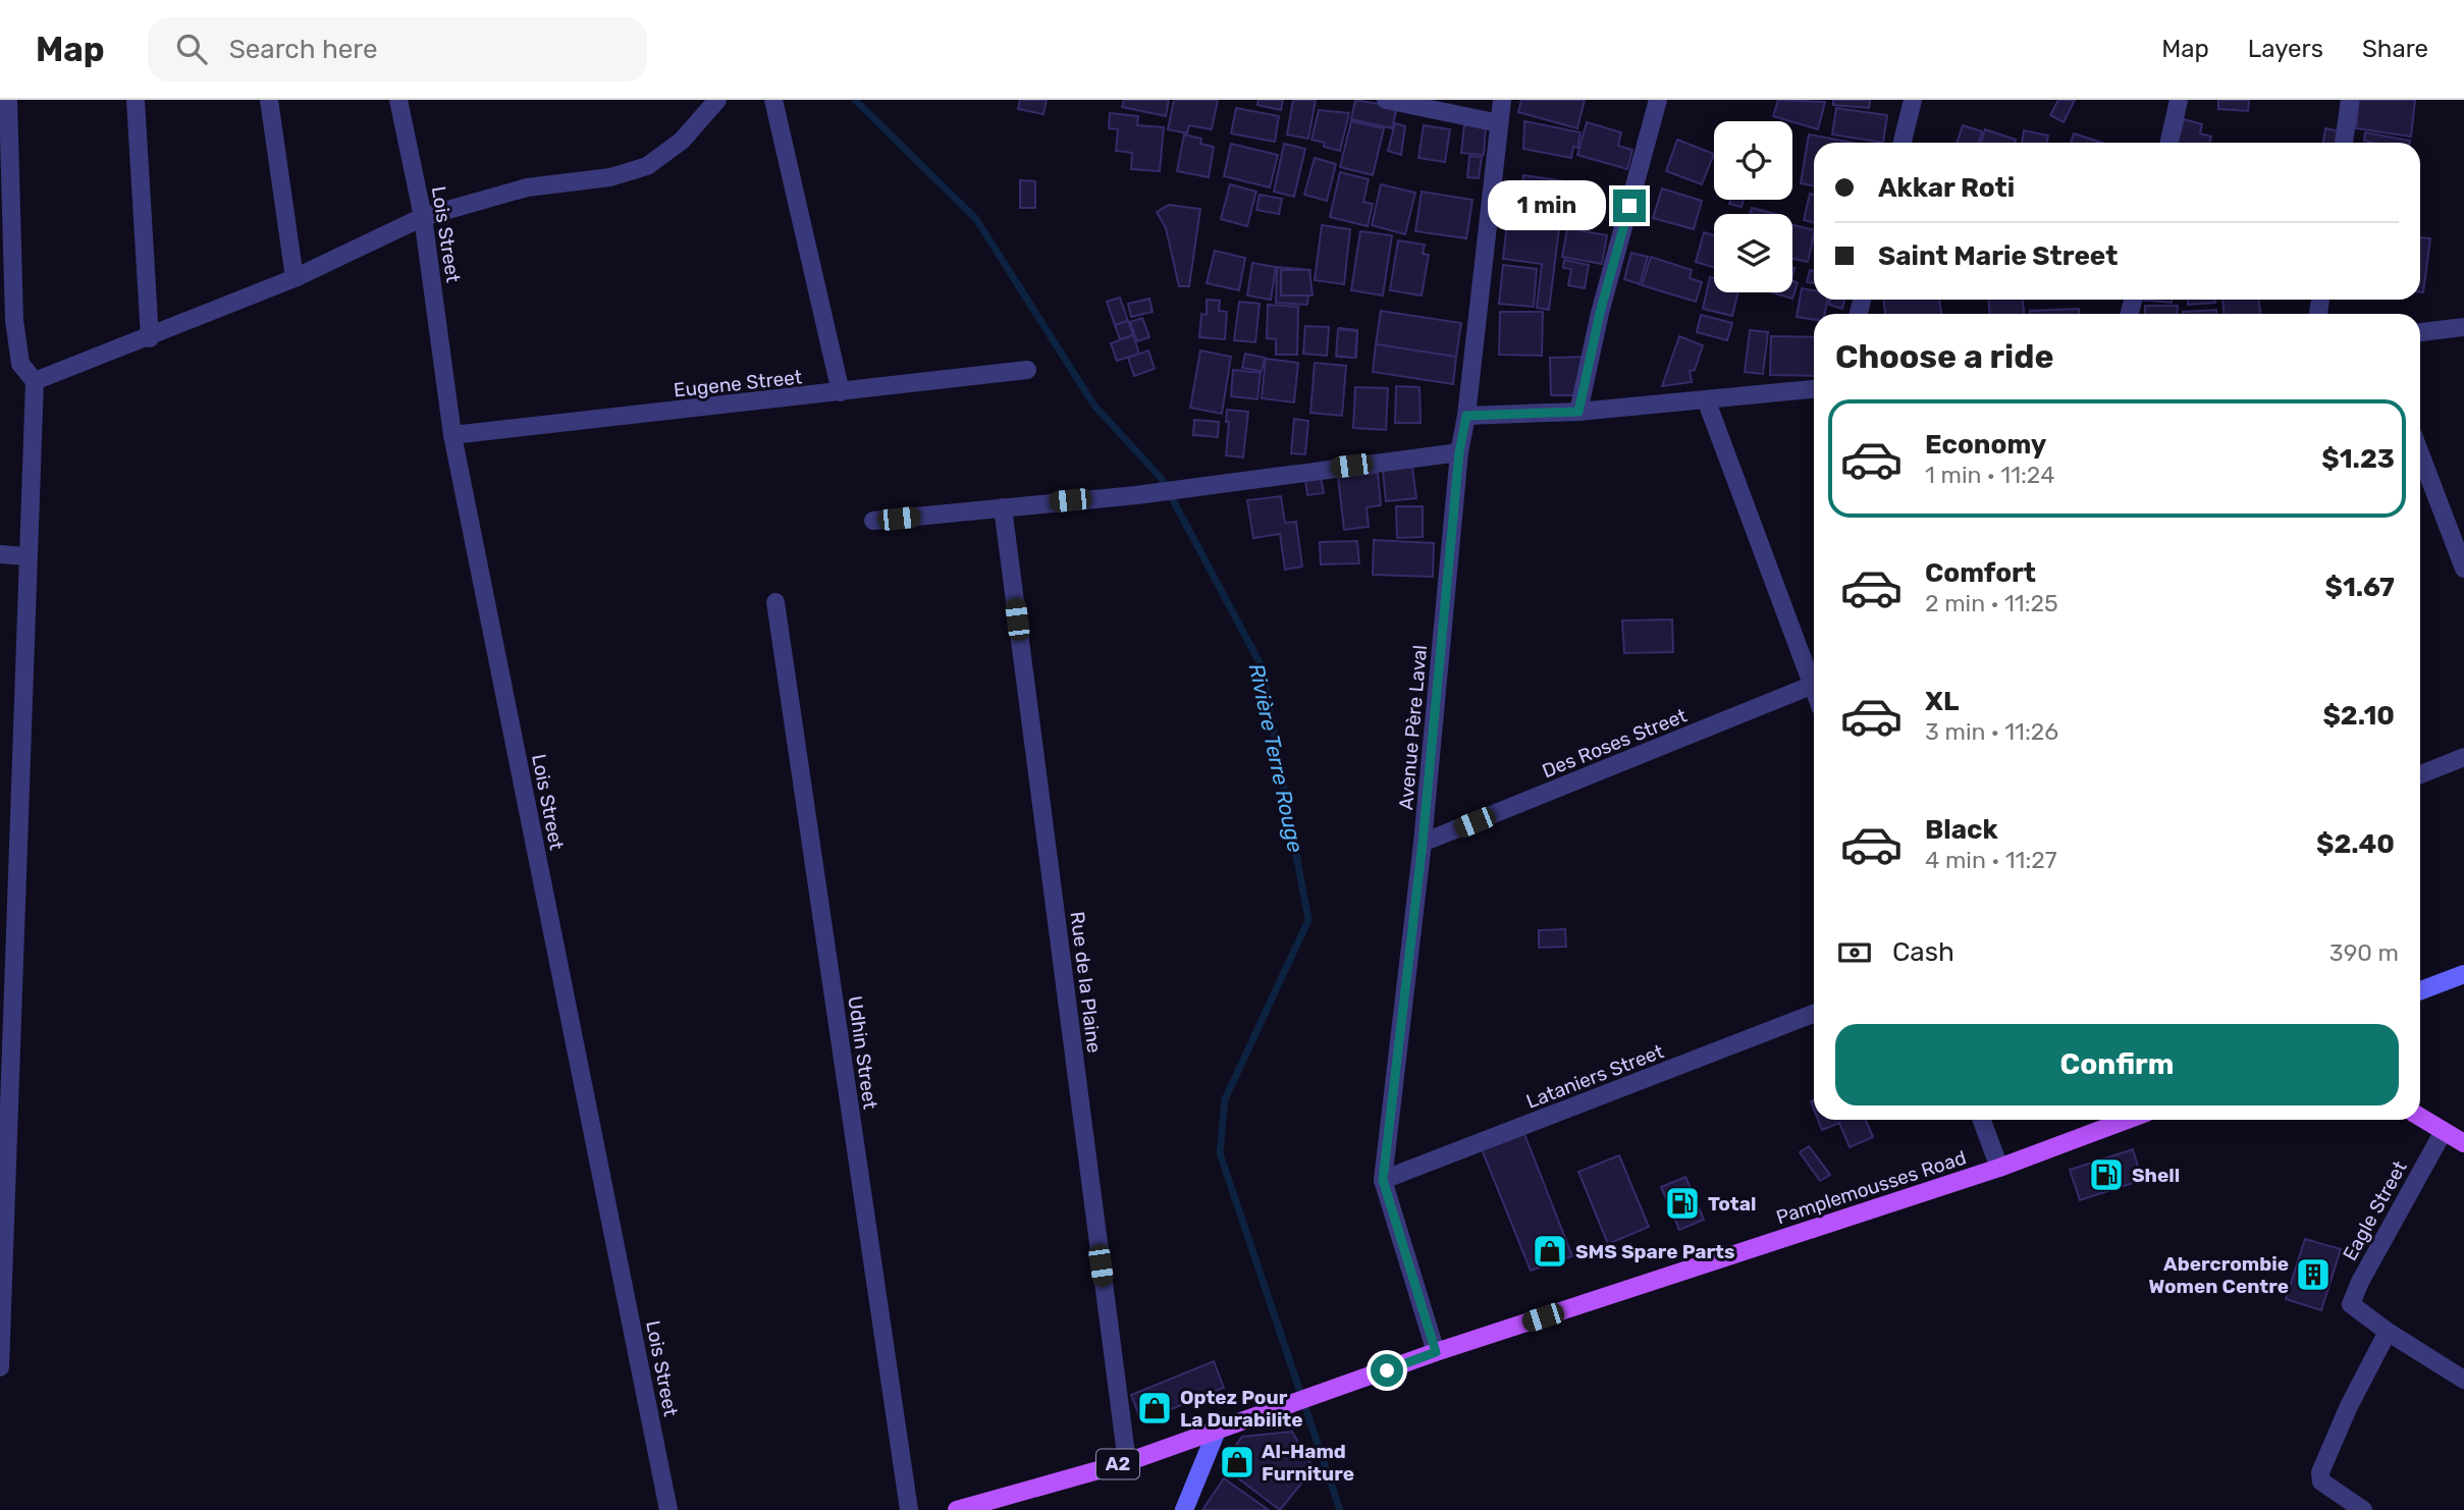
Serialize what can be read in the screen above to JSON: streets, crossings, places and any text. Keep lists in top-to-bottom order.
{
  "streets": {
    "main road": ["Pamplemousses Road", "A2"],
    "street": [
      "Lois Street",
      "Eugene Street",
      "Avenue Père Laval",
      "Des Roses Street",
      "Rue de la Plaine",
      "Udhin Street",
      "Lataniers Street",
      "Eagle Street"
    ]
  },
  "crossings": [
    ["Lois Street", "Eugene Street"],
    ["Avenue Père Laval", "Des Roses Street"],
    ["Avenue Père Laval", "Lataniers Street"],
    ["Avenue Père Laval", "Pamplemousses Road"],
    ["Rue de la Plaine", "Pamplemousses Road"]
  ],
  "water": ["Rivière Terre Rouge"],
  "places": {
    "fuel station": ["Shell", "Total"],
    "shop": ["SMS Spare Parts", "Optez Pour La Durabilite", "Al-Hamd Furniture"],
    "building": ["Abercrombie Women Centre"]
  },
  "page": {
    "header": "Map",
    "search": "Search here",
    "nav": ["Map", "Layers", "Share"],
    "banner": ["Akkar Roti", "Saint Marie Street"],
    "bubble": "1 min",
    "heading": "Choose a ride",
    "list": [
      {
        "name": "Economy",
        "note": "1 min · 11:24",
        "value": "$1.23"
      },
      {
        "name": "Comfort",
        "note": "2 min · 11:25",
        "value": "$1.67"
      },
      {
        "name": "XL",
        "note": "3 min · 11:26",
        "value": "$2.10"
      },
      {
        "name": "Black",
        "note": "4 min · 11:27",
        "value": "$2.40"
      }
    ],
    "pay": ["Cash", "390 m"],
    "buttons": "Confirm"
  }
}
